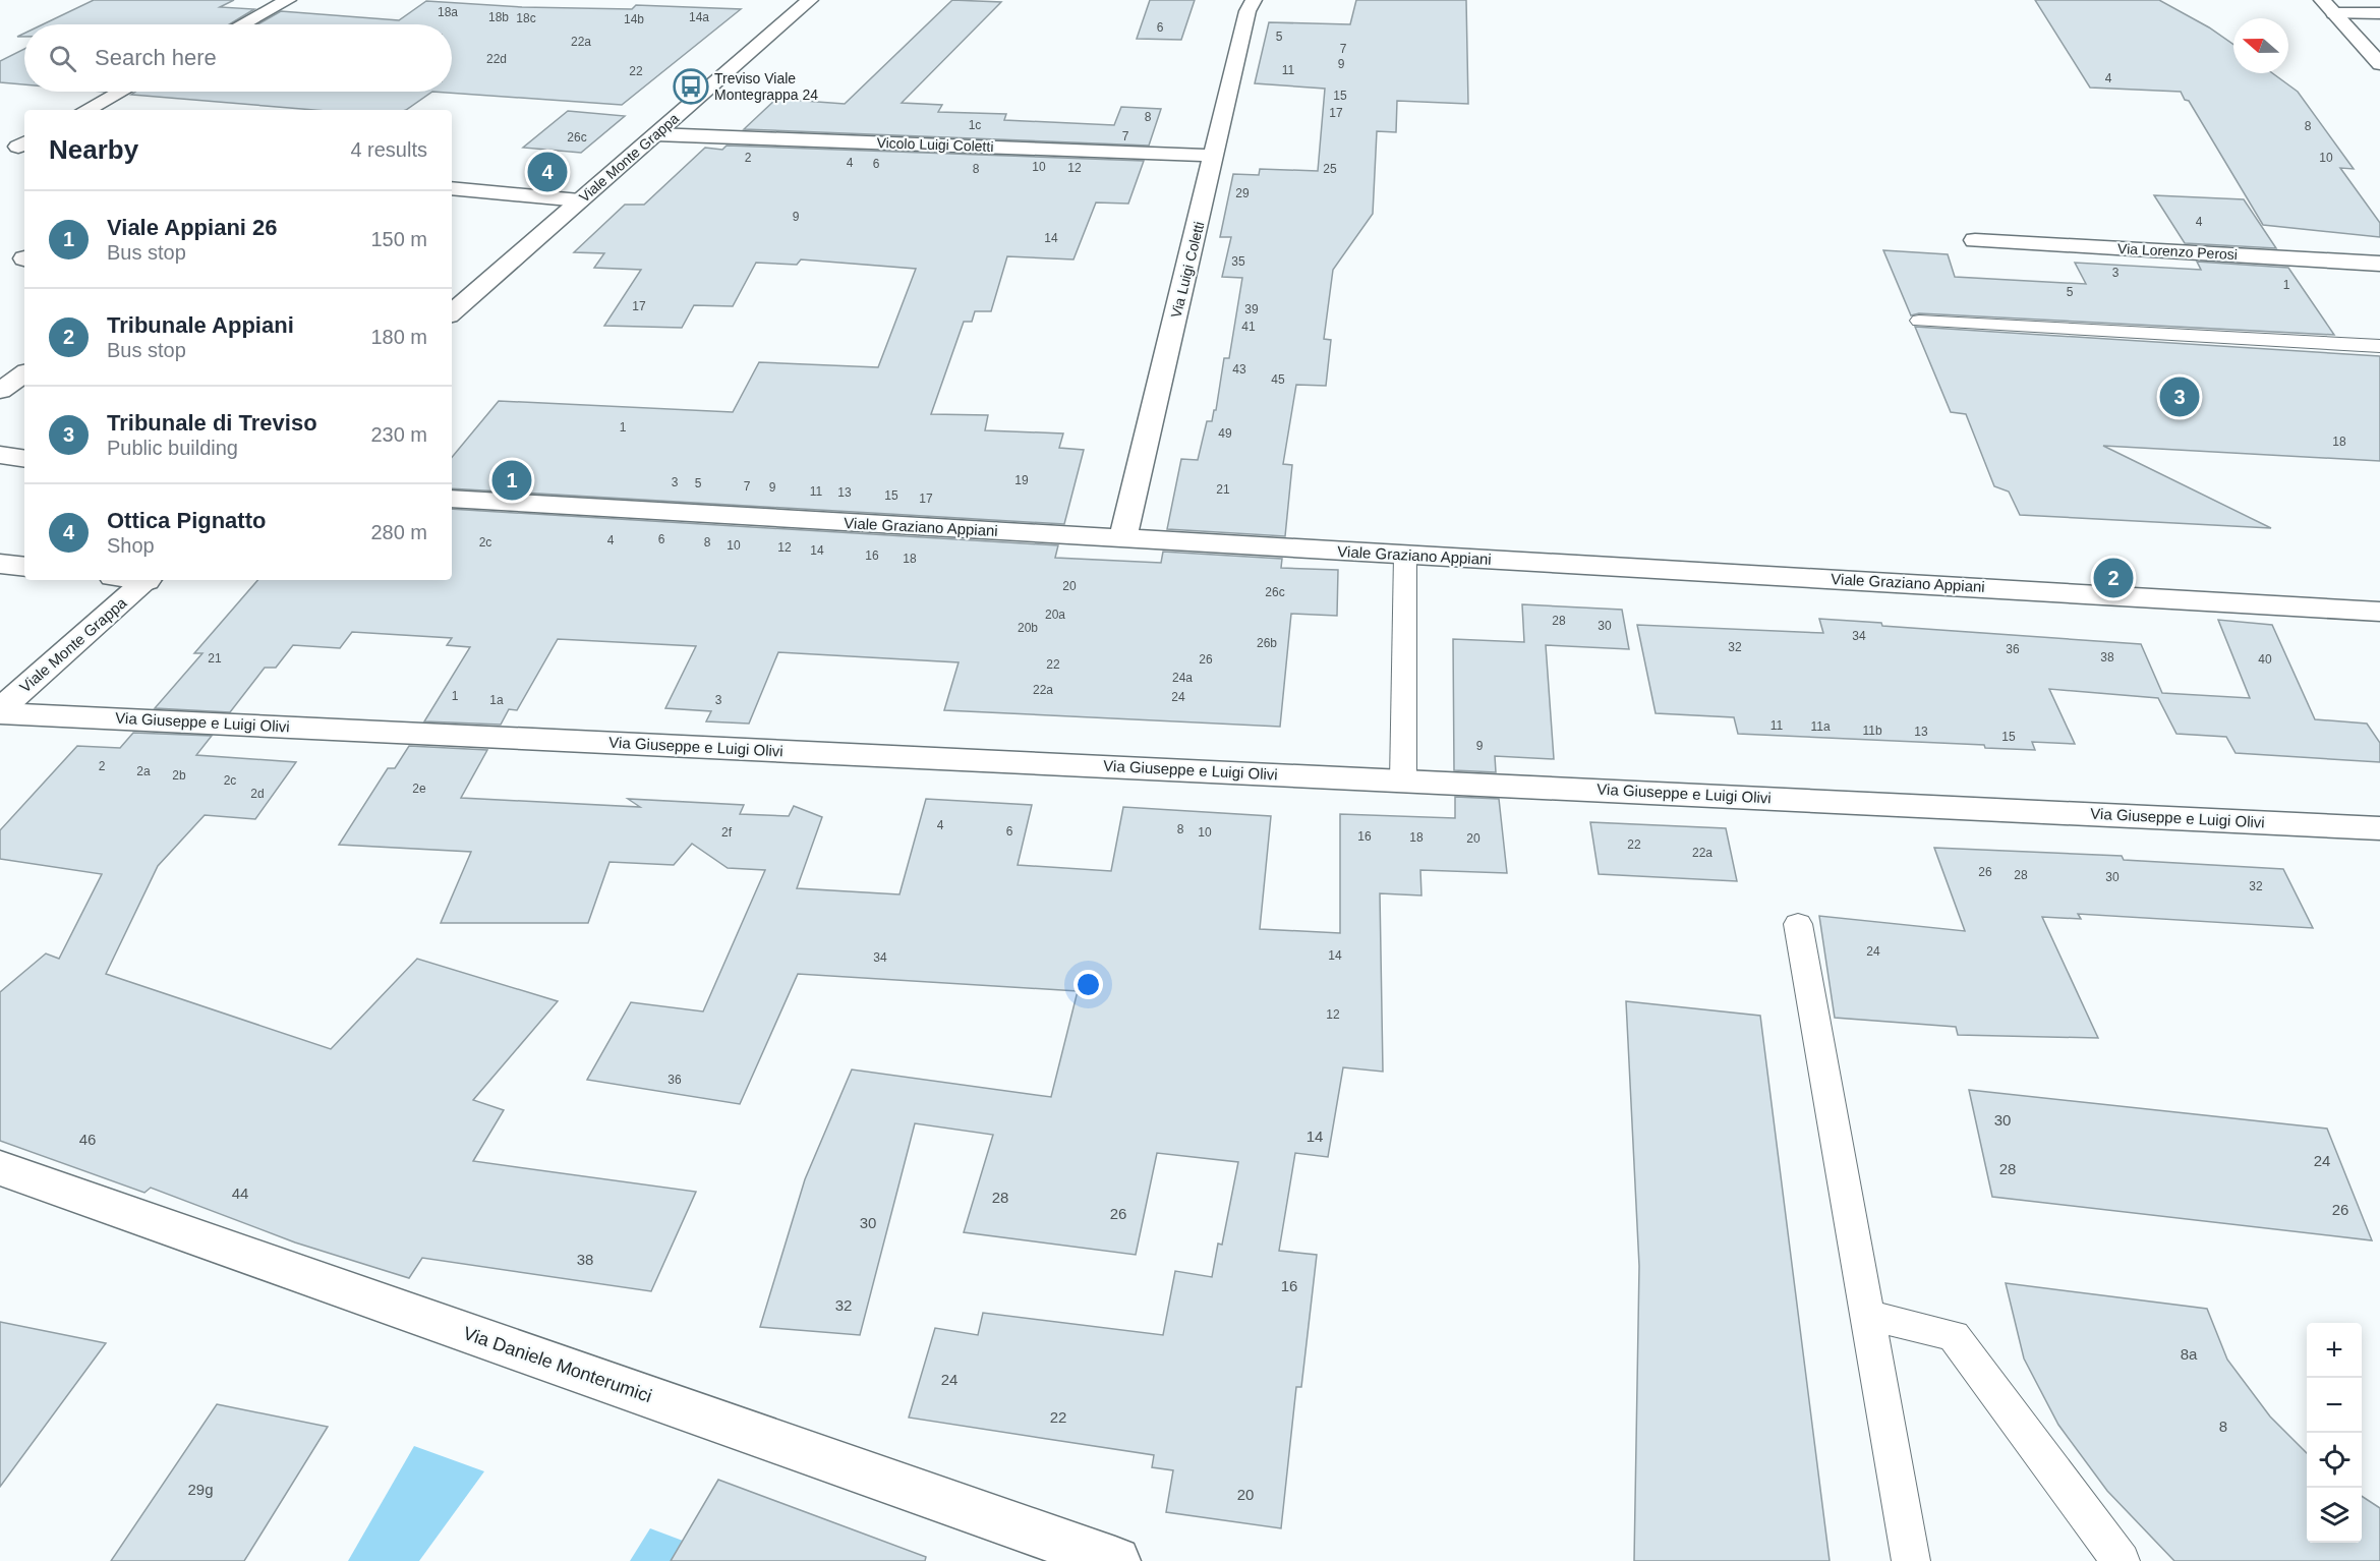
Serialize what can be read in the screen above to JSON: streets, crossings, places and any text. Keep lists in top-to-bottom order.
{
  "streets": {
    "street": [
      "Vicolo Luigi Coletti",
      "Viale Monte Grappa",
      "Via Lorenzo Perosi",
      "Via Luigi Coletti",
      "Viale Graziano Appiani",
      "Via Giuseppe e Luigi Olivi",
      "Via Daniele Monterumici"
    ]
  },
  "crossings": [
    ["Vicolo Luigi Coletti", "Viale Monte Grappa"],
    ["Vicolo Luigi Coletti", "Via Luigi Coletti"],
    ["Viale Monte Grappa", "Via Giuseppe e Luigi Olivi"],
    ["Via Luigi Coletti", "Viale Graziano Appiani"]
  ],
  "places": {
    "bus stop": ["Treviso Viale Montegrappa 24"]
  },
  "house_numbers": [
    "18a",
    "18b",
    "14a",
    "18c",
    "14b",
    "6",
    "5",
    "22a",
    "7",
    "22d",
    "9",
    "11",
    "22",
    "4",
    "15",
    "17",
    "8",
    "1c",
    "8",
    "7",
    "26c",
    "2",
    "10",
    "4",
    "6",
    "10",
    "12",
    "8",
    "25",
    "29",
    "9",
    "4",
    "14",
    "35",
    "3",
    "1",
    "5",
    "17",
    "39",
    "41",
    "43",
    "45",
    "1",
    "49",
    "18",
    "19",
    "3",
    "5",
    "7",
    "9",
    "21",
    "11",
    "13",
    "15",
    "17",
    "6",
    "4",
    "2c",
    "8",
    "10",
    "12",
    "14",
    "16",
    "18",
    "20",
    "26c",
    "20a",
    "28",
    "30",
    "20b",
    "34",
    "26b",
    "32",
    "36",
    "38",
    "21",
    "26",
    "40",
    "22",
    "24a",
    "22a",
    "1",
    "24",
    "1a",
    "3",
    "11",
    "11a",
    "11b",
    "13",
    "15",
    "9",
    "2",
    "2a",
    "2b",
    "2c",
    "2e",
    "2d",
    "4",
    "8",
    "6",
    "2f",
    "10",
    "16",
    "18",
    "20",
    "22",
    "22a",
    "26",
    "28",
    "30",
    "32",
    "24",
    "14",
    "34",
    "12",
    "36",
    "30",
    "14",
    "46",
    "24",
    "28",
    "44",
    "28",
    "26",
    "26",
    "30",
    "38",
    "16",
    "32",
    "8a",
    "24",
    "22",
    "8",
    "29g",
    "20"
  ],
  "north": "left",
  "page": {
    "search": "Search here",
    "heading": ["Nearby", "4 results"],
    "pins": [
      "4",
      "3",
      "1",
      "2"
    ],
    "list": [
      {
        "mark": "1",
        "name": "Viale Appiani 26",
        "note": "Bus stop",
        "value": "150 m"
      },
      {
        "mark": "2",
        "name": "Tribunale Appiani",
        "note": "Bus stop",
        "value": "180 m"
      },
      {
        "mark": "3",
        "name": "Tribunale di Treviso",
        "note": "Public building",
        "value": "230 m"
      },
      {
        "mark": "4",
        "name": "Ottica Pignatto",
        "note": "Shop",
        "value": "280 m"
      }
    ],
    "map_buttons": ["+", "−"]
  }
}
